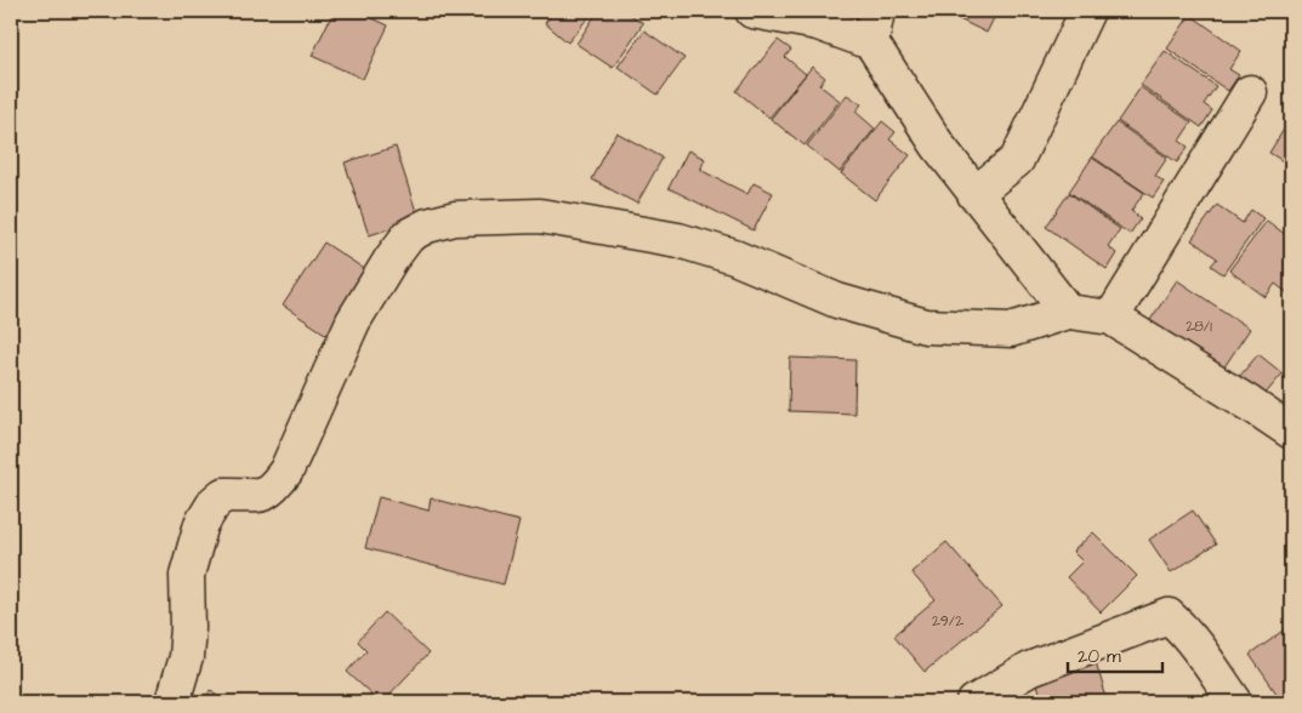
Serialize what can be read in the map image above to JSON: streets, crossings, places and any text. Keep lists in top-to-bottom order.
{
  "house_numbers": ["28/1", "29/2"],
  "scale_bar": "20 m"
}
